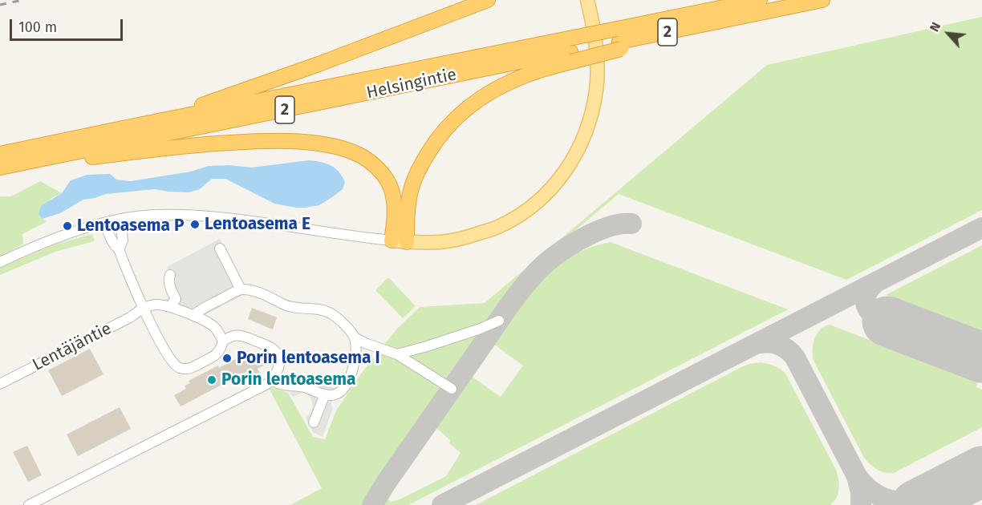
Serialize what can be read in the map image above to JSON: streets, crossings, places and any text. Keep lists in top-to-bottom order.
{
  "streets": {
    "highway": ["2", "Helsingintie"],
    "street": ["Lentäjäntie"]
  },
  "places": [
    "Lentoasema E",
    "Lentoasema P",
    "Porin lentoasema I",
    "Porin lentoasema"
  ],
  "scale_bar": "100 m",
  "north": "top left"
}
